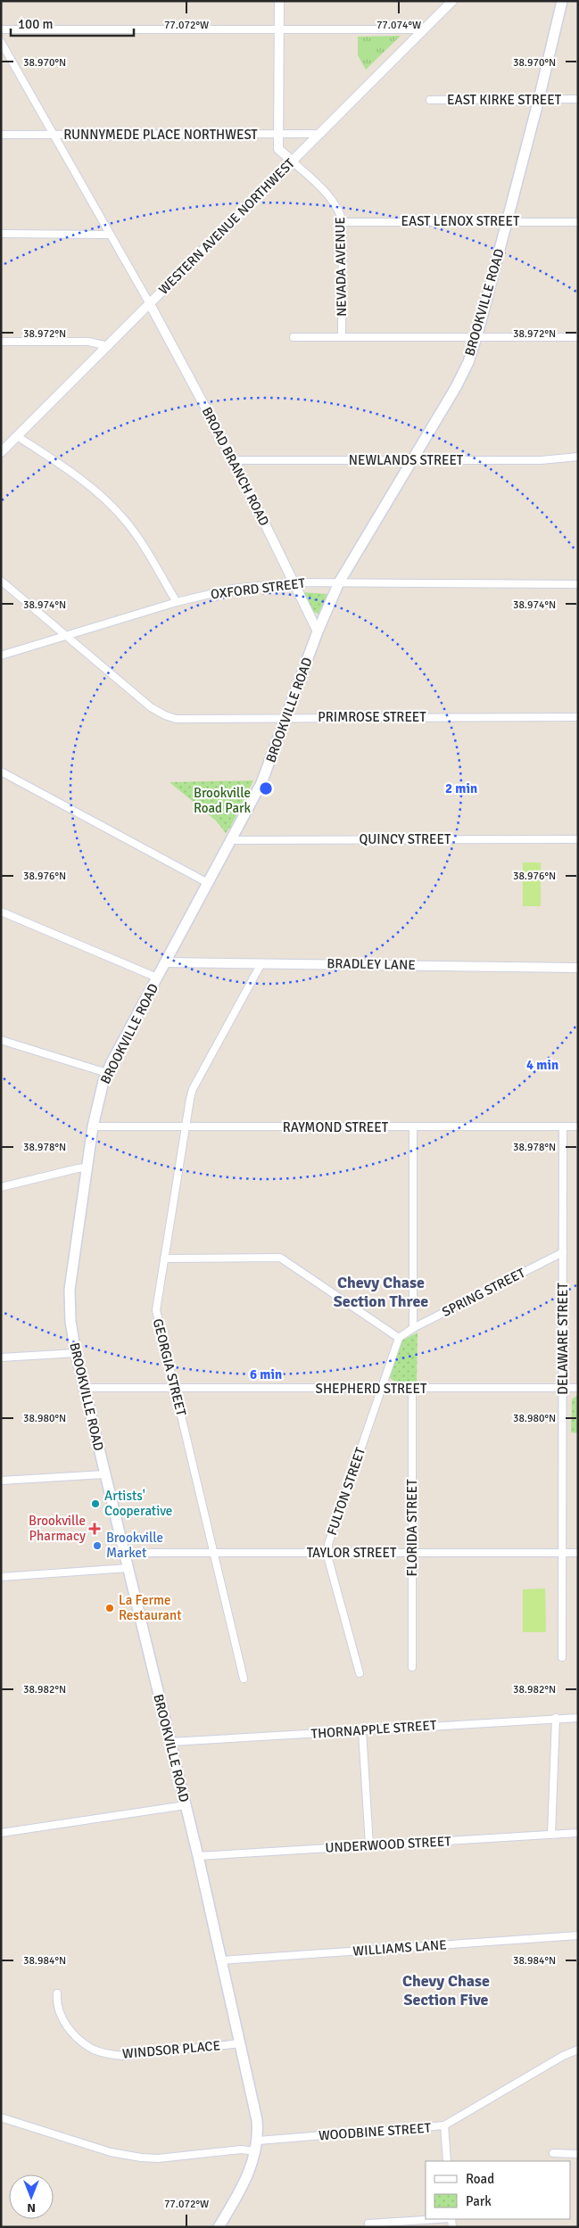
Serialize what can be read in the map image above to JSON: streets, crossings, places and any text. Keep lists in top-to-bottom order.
{
  "streets": {
    "main road": ["BROOKVILLE ROAD"],
    "street": [
      "EAST KIRKE STREET",
      "RUNNYMEDE PLACE NORTHWEST",
      "EAST LENOX STREET",
      "WESTERN AVENUE NORTHWEST",
      "NEVADA AVENUE",
      "NEWLANDS STREET",
      "BROAD BRANCH ROAD",
      "OXFORD STREET",
      "PRIMROSE STREET",
      "QUINCY STREET",
      "BRADLEY LANE",
      "RAYMOND STREET",
      "SPRING STREET",
      "DELAWARE STREET",
      "GEORGIA STREET",
      "SHEPHERD STREET",
      "FULTON STREET",
      "FLORIDA STREET",
      "TAYLOR STREET",
      "THORNAPPLE STREET",
      "UNDERWOOD STREET",
      "WILLIAMS LANE",
      "WINDSOR PLACE",
      "WOODBINE STREET"
    ]
  },
  "crossings": [
    ["EAST KIRKE STREET", "BROOKVILLE ROAD"],
    ["RUNNYMEDE PLACE NORTHWEST", "WESTERN AVENUE NORTHWEST"],
    ["EAST LENOX STREET", "NEVADA AVENUE"],
    ["EAST LENOX STREET", "BROOKVILLE ROAD"],
    ["WESTERN AVENUE NORTHWEST", "NEVADA AVENUE"],
    ["WESTERN AVENUE NORTHWEST", "BROAD BRANCH ROAD"],
    ["BROOKVILLE ROAD", "NEWLANDS STREET"],
    ["BROOKVILLE ROAD", "BROAD BRANCH ROAD"],
    ["BROOKVILLE ROAD", "OXFORD STREET"],
    ["BROOKVILLE ROAD", "PRIMROSE STREET"],
    ["BROOKVILLE ROAD", "QUINCY STREET"],
    ["BROOKVILLE ROAD", "BRADLEY LANE"],
    ["BROOKVILLE ROAD", "RAYMOND STREET"],
    ["BROOKVILLE ROAD", "SHEPHERD STREET"],
    ["BROOKVILLE ROAD", "TAYLOR STREET"],
    ["BROOKVILLE ROAD", "THORNAPPLE STREET"],
    ["BROOKVILLE ROAD", "UNDERWOOD STREET"],
    ["BROOKVILLE ROAD", "WILLIAMS LANE"],
    ["BROOKVILLE ROAD", "WINDSOR PLACE"],
    ["BROOKVILLE ROAD", "WOODBINE STREET"],
    ["NEWLANDS STREET", "BROAD BRANCH ROAD"],
    ["BROAD BRANCH ROAD", "OXFORD STREET"],
    ["OXFORD STREET", "PRIMROSE STREET"],
    ["BRADLEY LANE", "GEORGIA STREET"],
    ["RAYMOND STREET", "DELAWARE STREET"],
    ["RAYMOND STREET", "GEORGIA STREET"],
    ["SPRING STREET", "DELAWARE STREET"],
    ["SPRING STREET", "FULTON STREET"],
    ["DELAWARE STREET", "SHEPHERD STREET"],
    ["DELAWARE STREET", "TAYLOR STREET"],
    ["GEORGIA STREET", "SHEPHERD STREET"],
    ["GEORGIA STREET", "TAYLOR STREET"],
    ["SHEPHERD STREET", "FULTON STREET"],
    ["SHEPHERD STREET", "FLORIDA STREET"],
    ["FULTON STREET", "TAYLOR STREET"],
    ["FLORIDA STREET", "TAYLOR STREET"]
  ],
  "districts": ["Chevy Chase Section Three", "Chevy Chase Section Five"],
  "parks": ["Brookville Road Park"],
  "places": {
    "other": ["Artists' Cooperative", "Brookville Market", "La Ferme Restaurant"],
    "health": ["Brookville Pharmacy"]
  },
  "legend": ["Road", "Park"],
  "scale_bar": "100 m",
  "north": "bottom",
  "coordinates": [
    "77.072°W",
    "77.074°W",
    "38.970°N",
    "38.972°N",
    "38.974°N",
    "38.976°N",
    "38.978°N",
    "38.980°N",
    "38.982°N",
    "38.984°N"
  ],
  "rings": ["2 min", "4 min", "6 min"]
}
